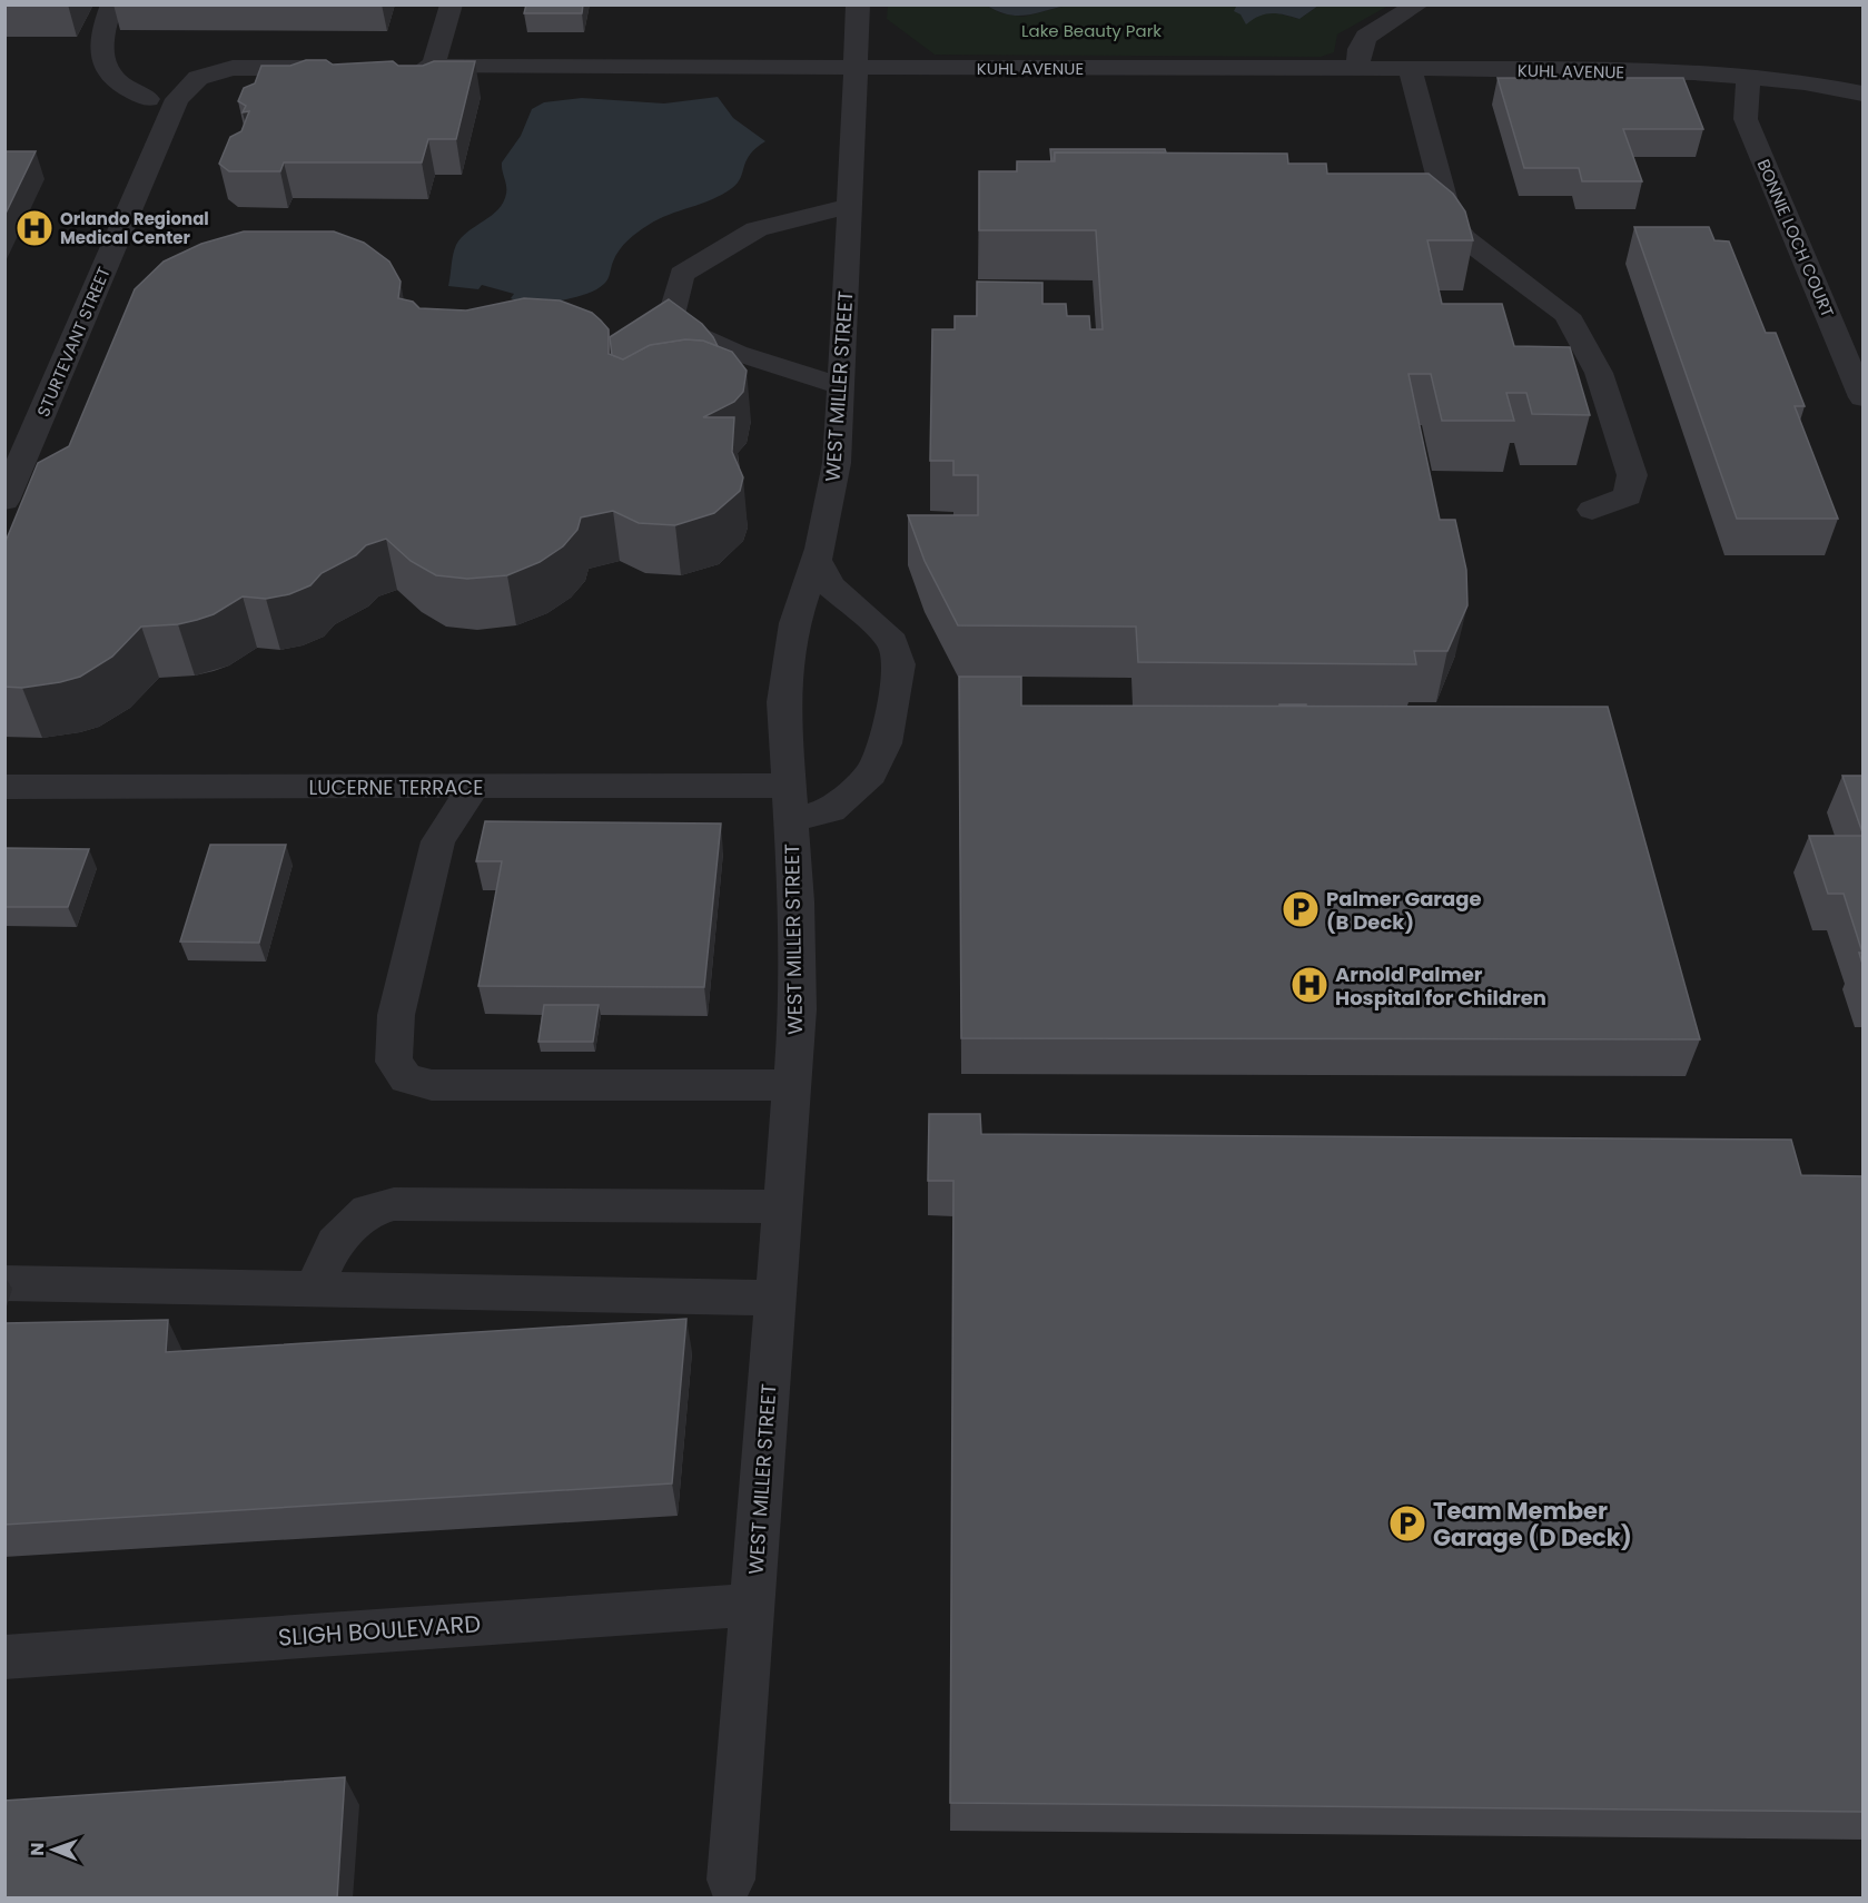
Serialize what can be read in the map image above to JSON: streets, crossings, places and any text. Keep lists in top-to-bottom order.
{
  "streets": {
    "street": [
      "KUHL AVENUE",
      "BONNIE LOCH COURT",
      "STURTEVANT STREET",
      "WEST MILLER STREET",
      "LUCERNE TERRACE",
      "SLIGH BOULEVARD"
    ]
  },
  "crossings": [
    ["KUHL AVENUE", "BONNIE LOCH COURT"],
    ["KUHL AVENUE", "WEST MILLER STREET"],
    ["WEST MILLER STREET", "LUCERNE TERRACE"],
    ["WEST MILLER STREET", "SLIGH BOULEVARD"]
  ],
  "parks": ["Lake Beauty Park"],
  "places": {
    "hospital": ["Orlando Regional Medical Center", "Arnold Palmer Hospital for Children"],
    "parking": ["Palmer Garage (B Deck)", "Team Member Garage (D Deck)"]
  },
  "north": "left"
}
